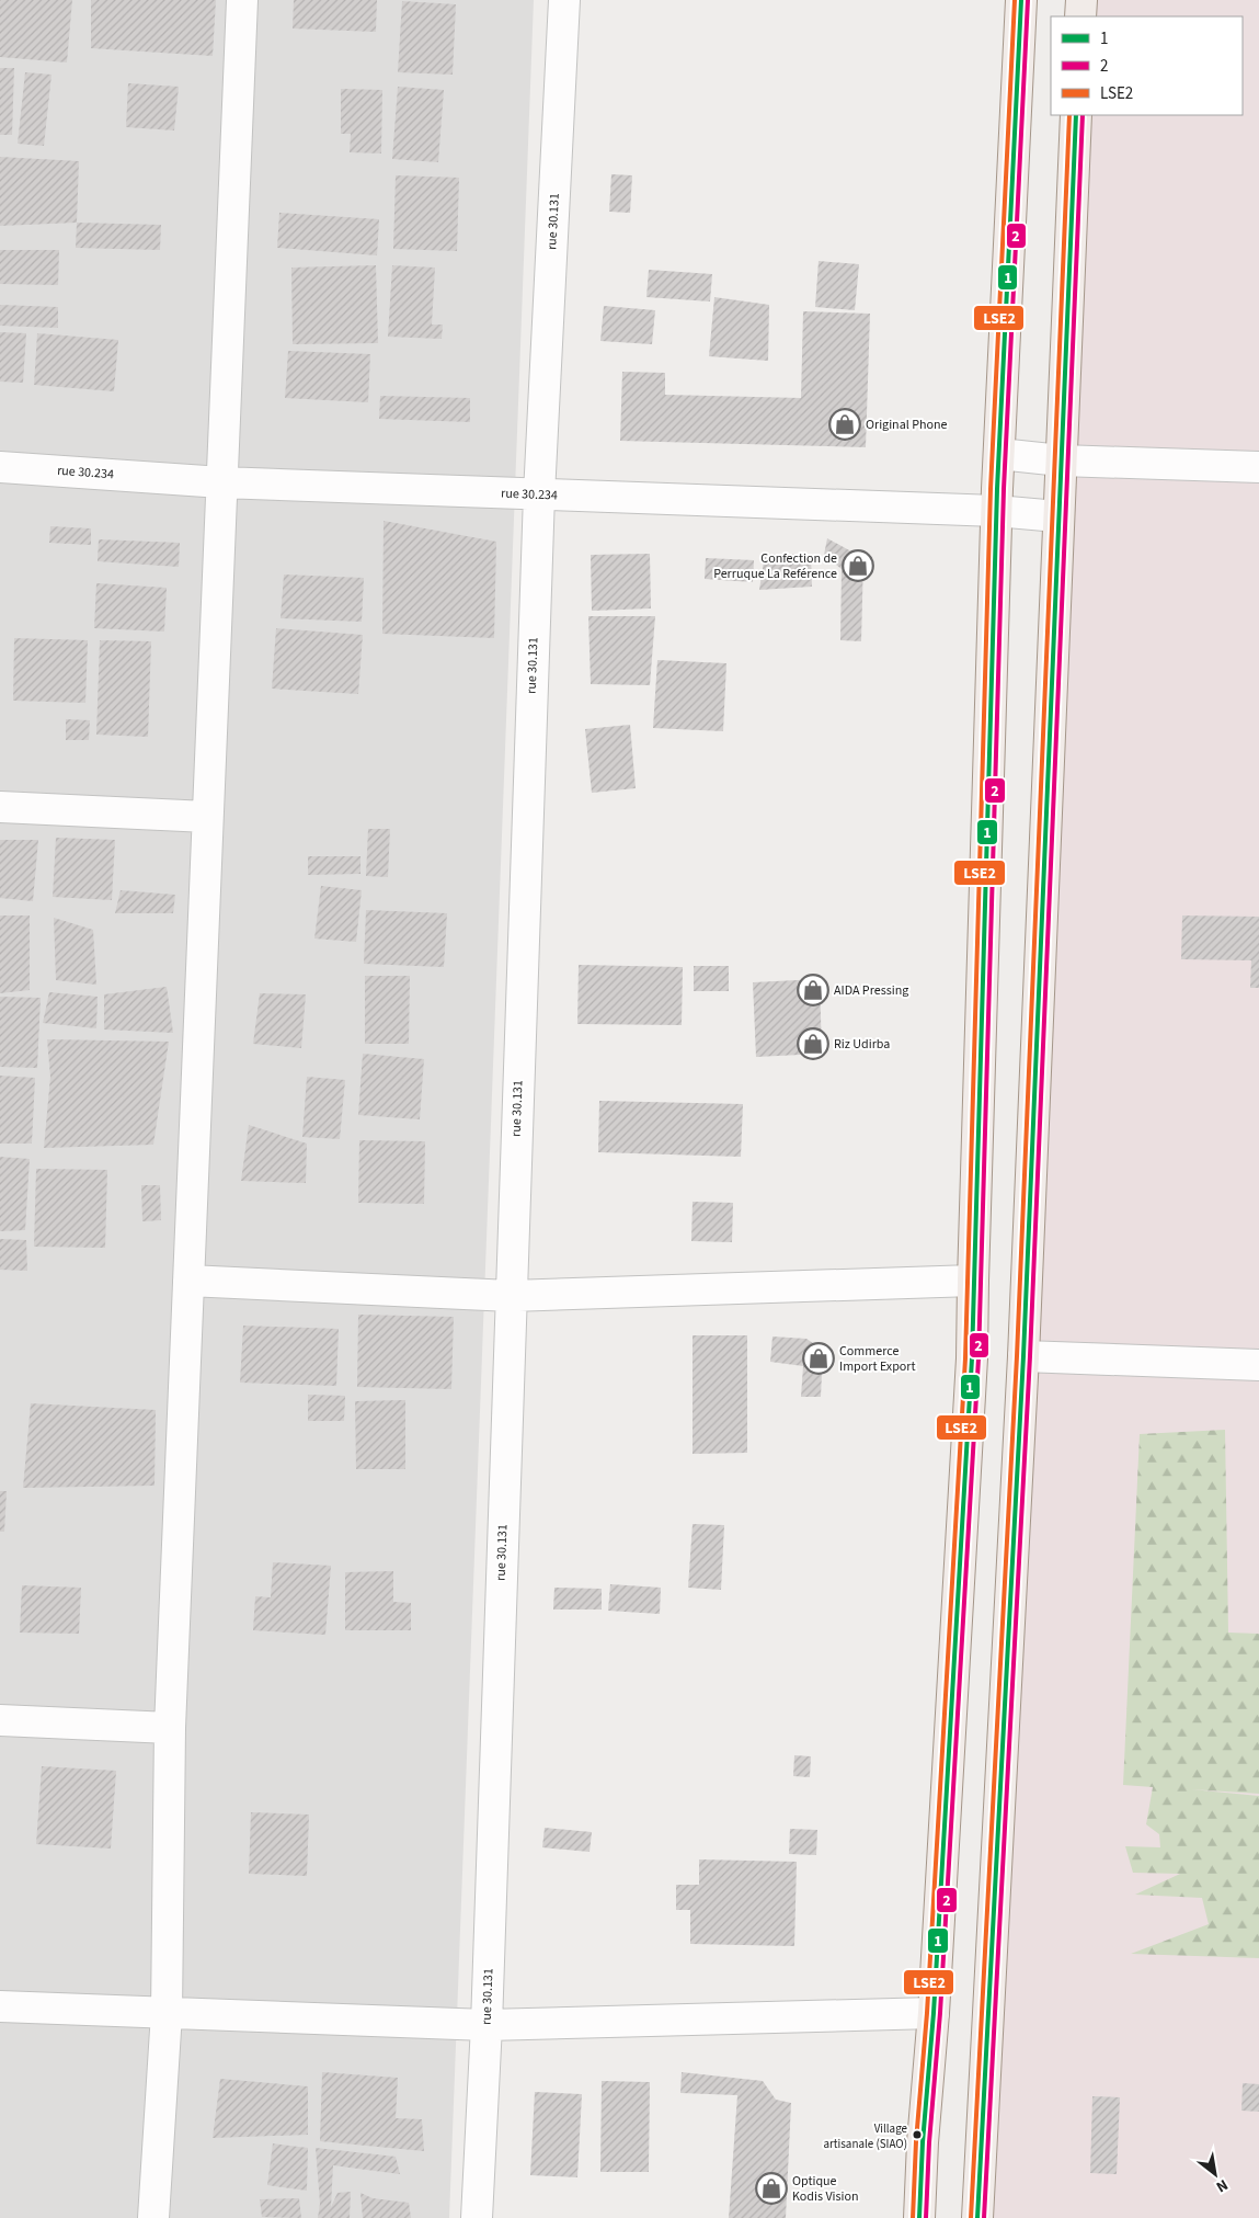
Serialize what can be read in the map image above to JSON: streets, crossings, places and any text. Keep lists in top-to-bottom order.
{
  "streets": {
    "street": ["rue 30.131", "rue 30.234"]
  },
  "crossings": [
    ["rue 30.131", "rue 30.234"]
  ],
  "places": {
    "shop": [
      "Original Phone",
      "Confection de Perruque La Reférence",
      "AIDA Pressing",
      "Riz Udirba",
      "Commerce Import Export",
      "Optique Kodis Vision"
    ],
    "other": ["Village artisanale (SIAO)"]
  },
  "lines": ["transit line 1", "transit line 2", "transit line LSE2"],
  "legend": ["1", "2", "LSE2"],
  "north": "bottom right"
}
